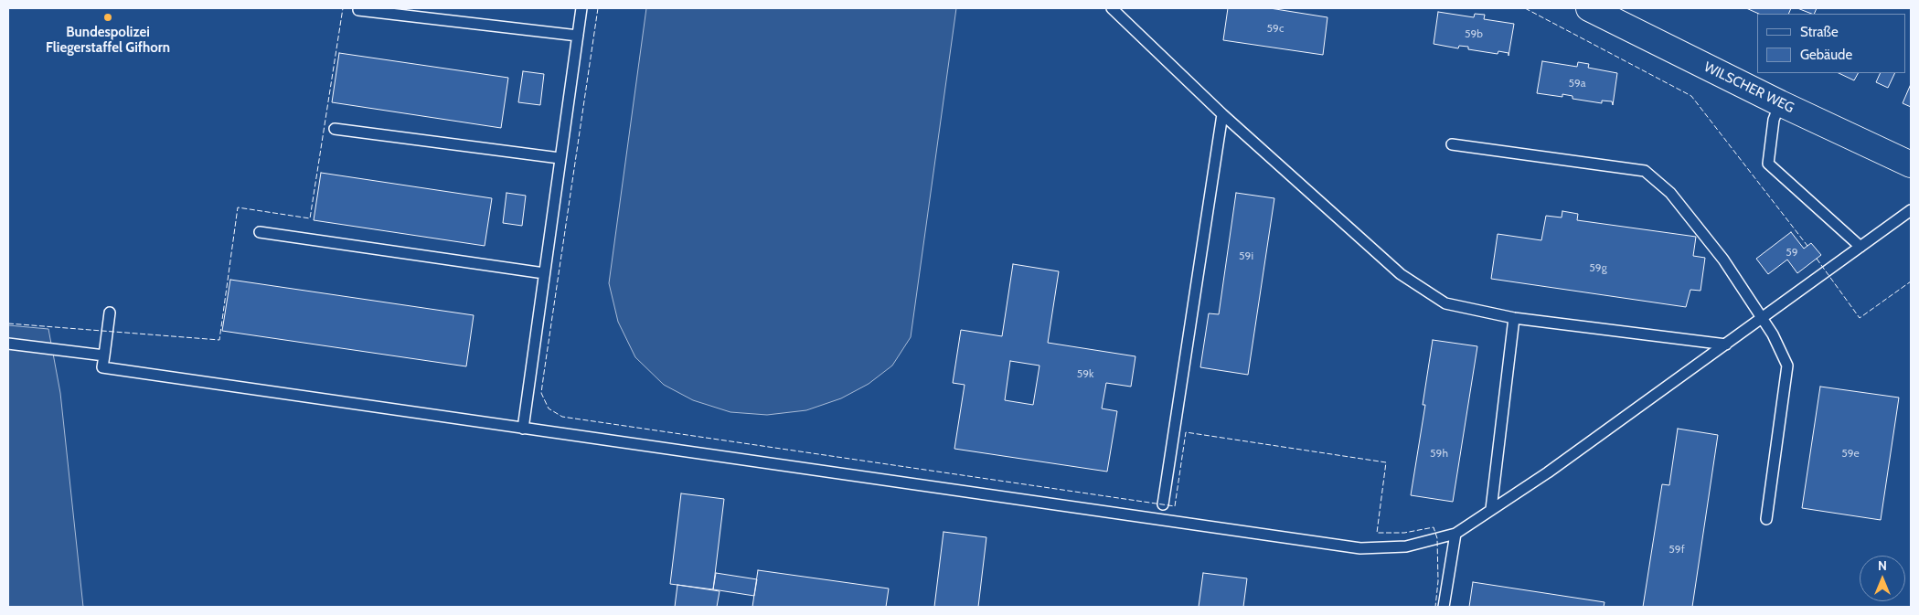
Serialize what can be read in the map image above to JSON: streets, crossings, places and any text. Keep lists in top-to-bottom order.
{
  "streets": {
    "street": ["WILSCHER WEG"]
  },
  "places": ["Bundespolizei Fliegerstaffel Gifhorn"],
  "house_numbers": [
    "59c",
    "59b",
    "59a",
    "59",
    "59i",
    "59g",
    "59k",
    "59h",
    "59e",
    "59f"
  ],
  "legend": ["Straße", "Gebäude"],
  "north": "top"
}
